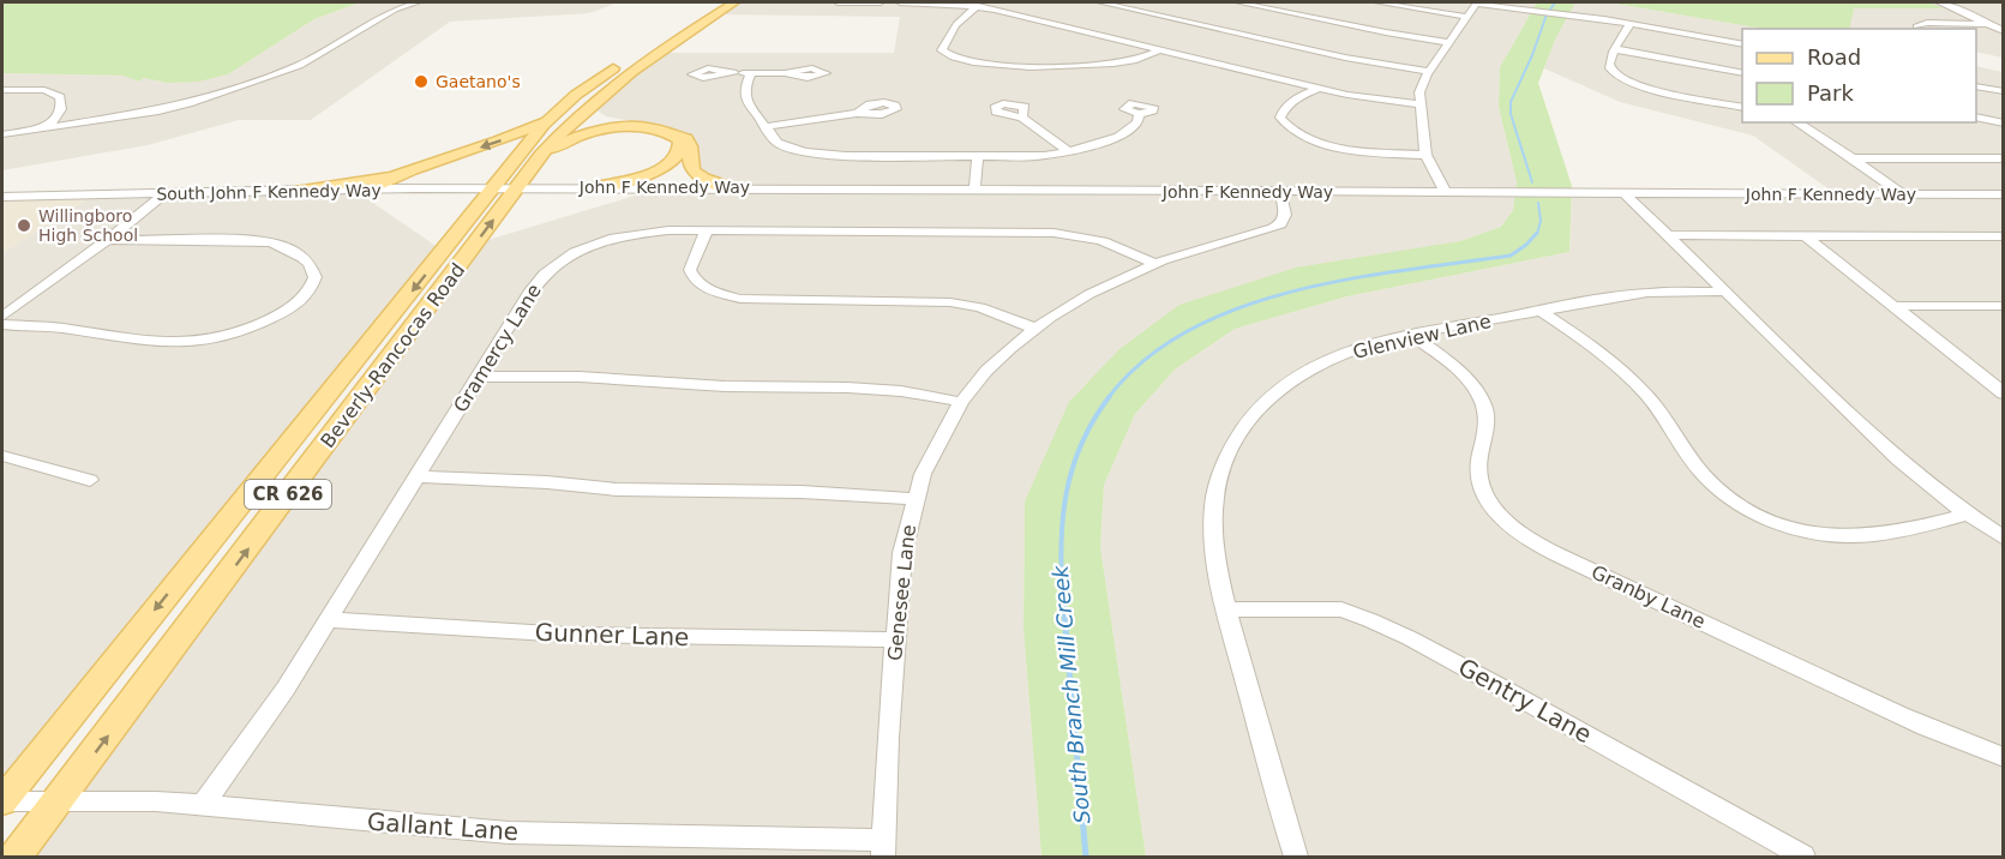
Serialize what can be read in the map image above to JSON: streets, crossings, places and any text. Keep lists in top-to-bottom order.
{
  "streets": {
    "main road": ["Beverly-Rancocas Road", "CR 626"],
    "street": [
      "John F Kennedy Way",
      "South John F Kennedy Way",
      "Glenview Lane",
      "Gramercy Lane",
      "Genesee Lane",
      "Granby Lane",
      "Gunner Lane",
      "Gentry Lane",
      "Gallant Lane"
    ]
  },
  "crossings": [
    ["John F Kennedy Way", "South John F Kennedy Way"],
    ["John F Kennedy Way", "Beverly-Rancocas Road"],
    ["John F Kennedy Way", "Genesee Lane"],
    ["South John F Kennedy Way", "Beverly-Rancocas Road"],
    ["Glenview Lane", "Granby Lane"],
    ["Glenview Lane", "Gentry Lane"],
    ["Gramercy Lane", "Genesee Lane"],
    ["Gramercy Lane", "Gunner Lane"],
    ["Gramercy Lane", "Gallant Lane"],
    ["Beverly-Rancocas Road", "Gallant Lane"],
    ["Genesee Lane", "Gunner Lane"],
    ["Genesee Lane", "Gallant Lane"]
  ],
  "water": ["South Branch Mill Creek"],
  "places": ["Gaetano's", "Willingboro High School"],
  "legend": ["Road", "Park"]
}
